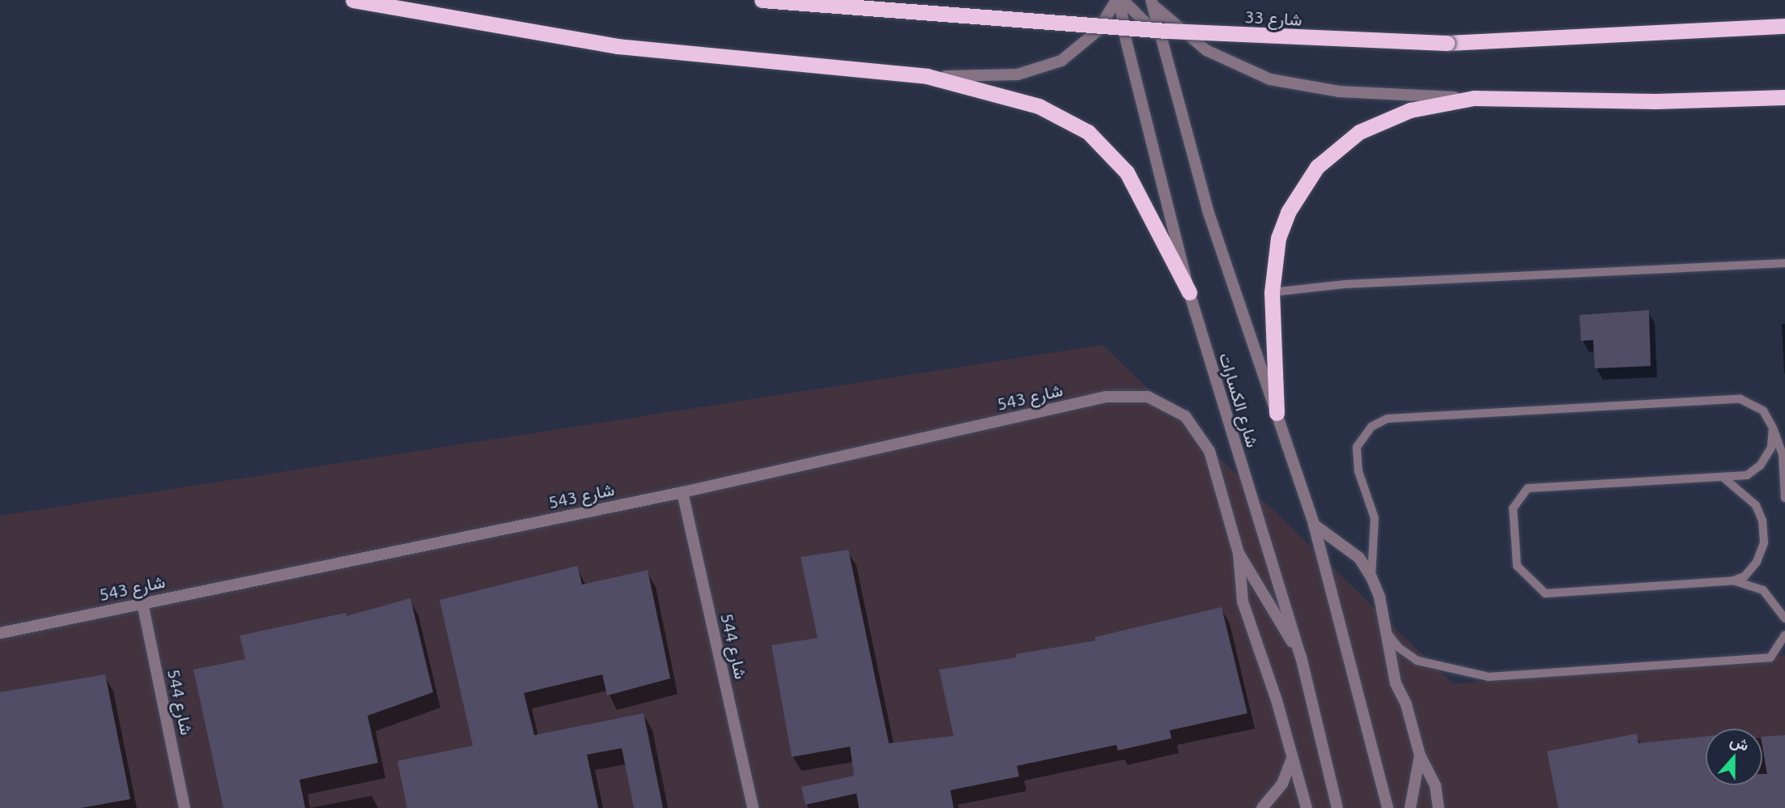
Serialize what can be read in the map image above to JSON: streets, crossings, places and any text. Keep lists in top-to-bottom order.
{
  "streets": {
    "highway": ["شارع 33"],
    "street": ["شارع 543", "شارع الكسارات", "شارع 544"]
  },
  "crossings": [
    ["شارع 543", "شارع 544"]
  ],
  "north": "top"
}
